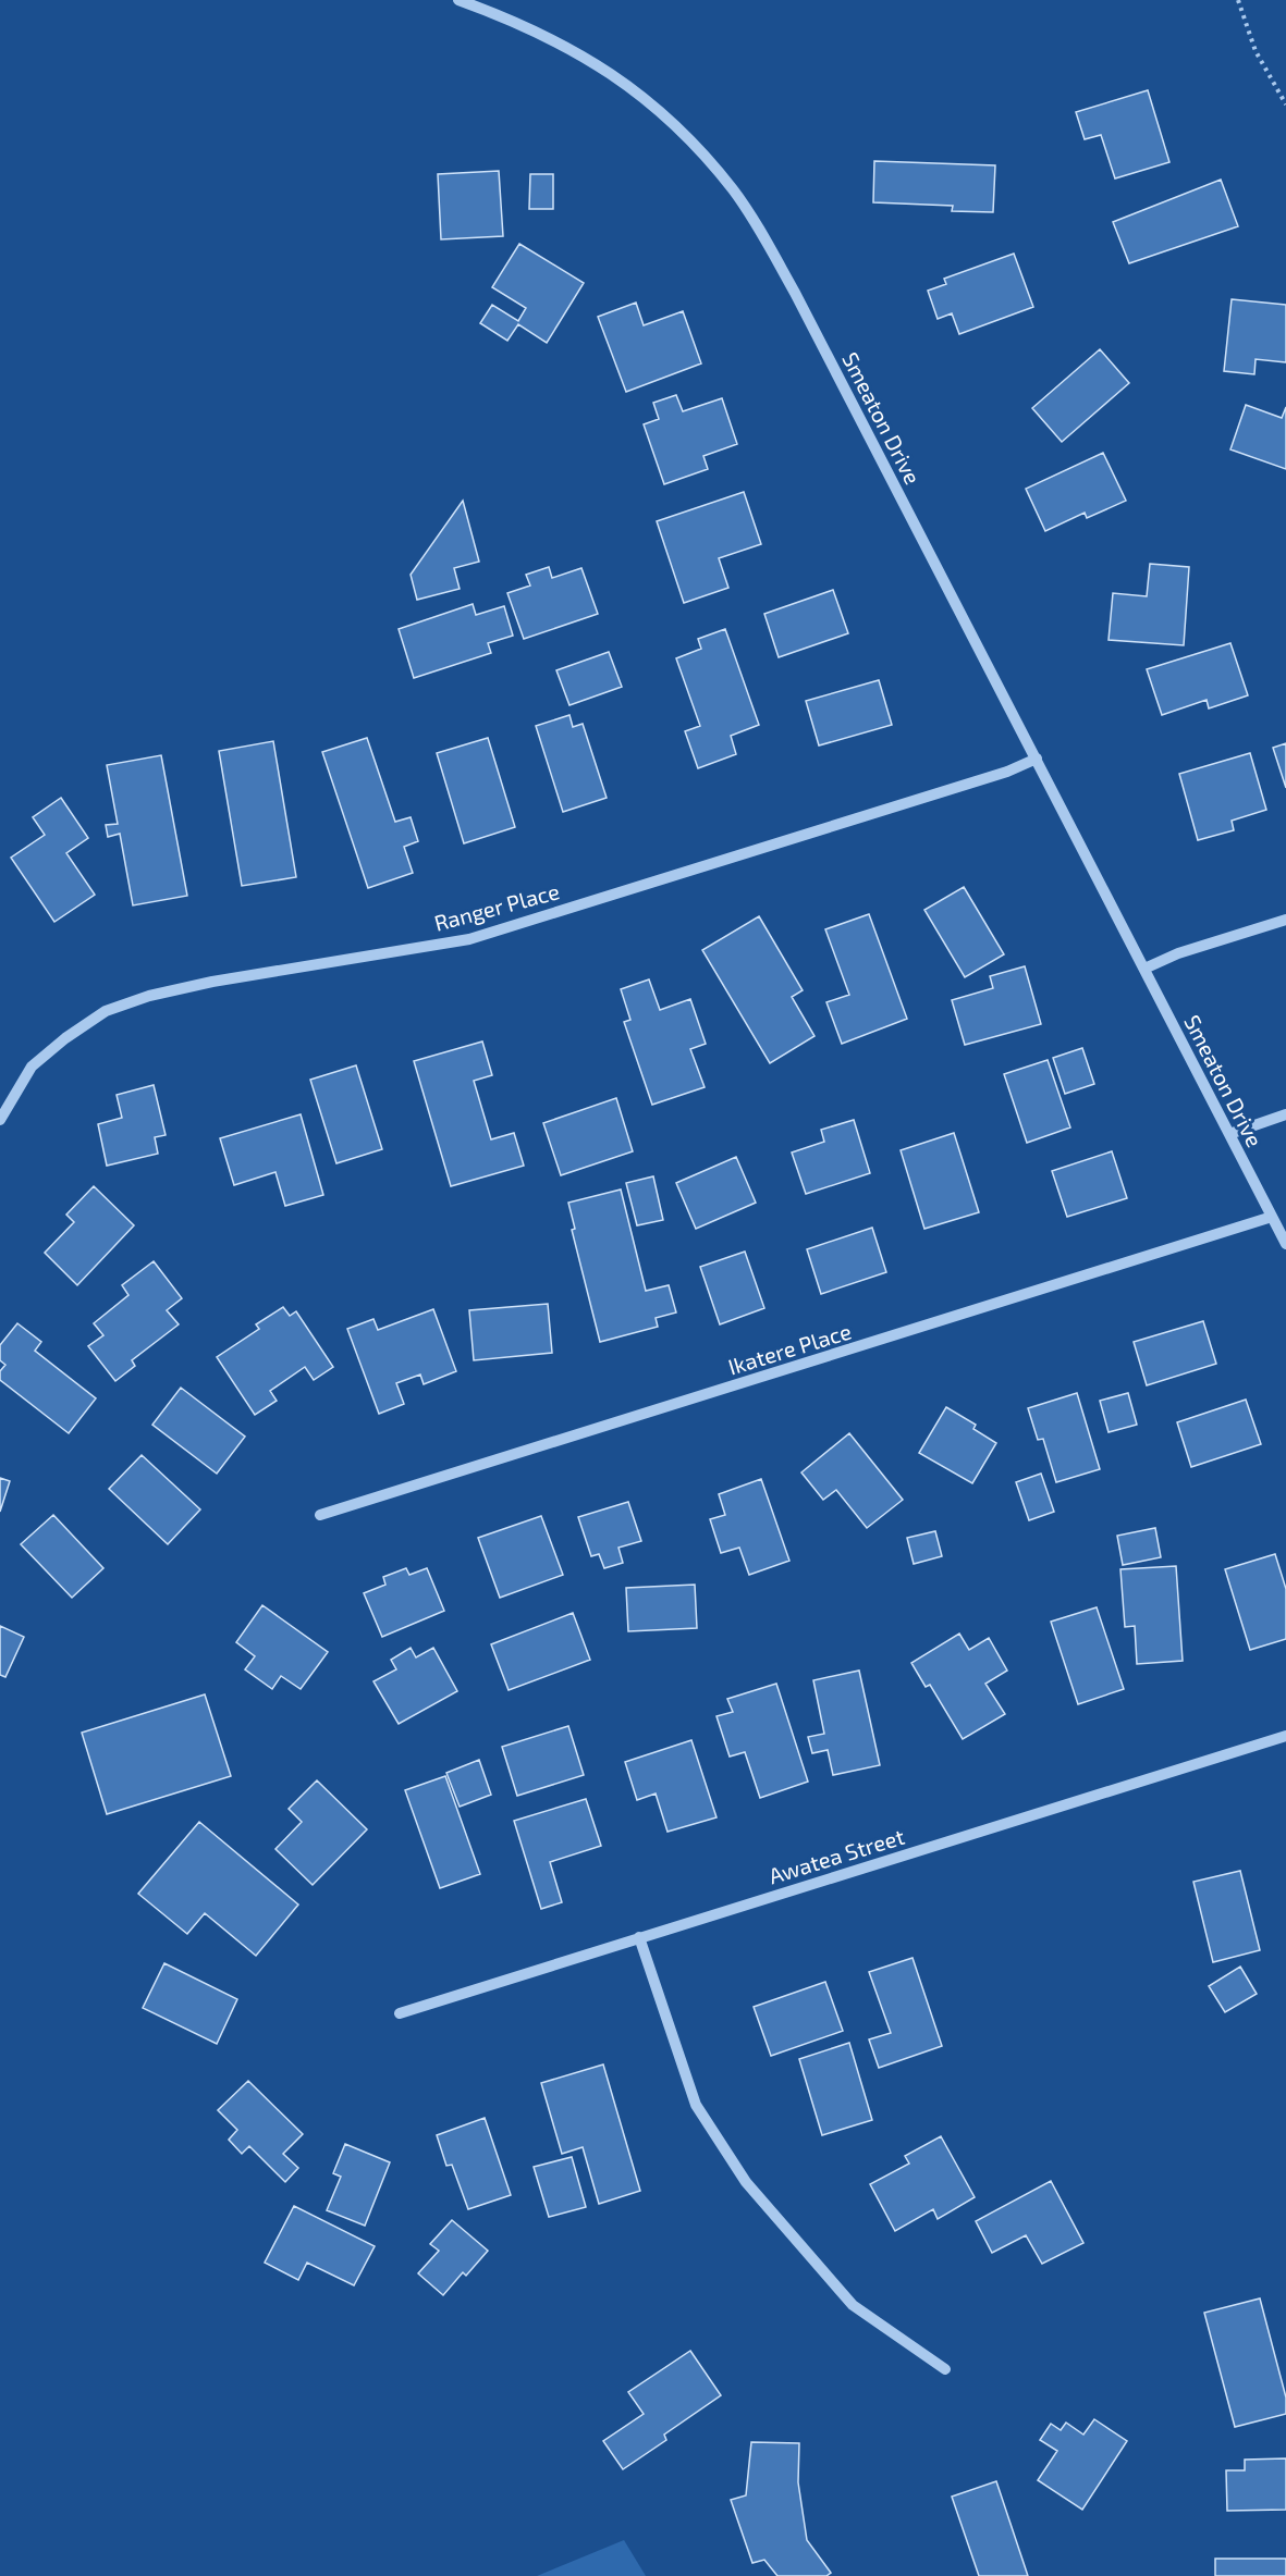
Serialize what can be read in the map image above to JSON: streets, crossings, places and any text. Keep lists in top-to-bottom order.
{
  "streets": {
    "street": [
      "Smeaton Drive",
      "Ranger Place",
      "Ikatere Place",
      "Awatea Street"
    ]
  },
  "crossings": [
    ["Smeaton Drive", "Ranger Place"],
    ["Smeaton Drive", "Ikatere Place"]
  ]
}
